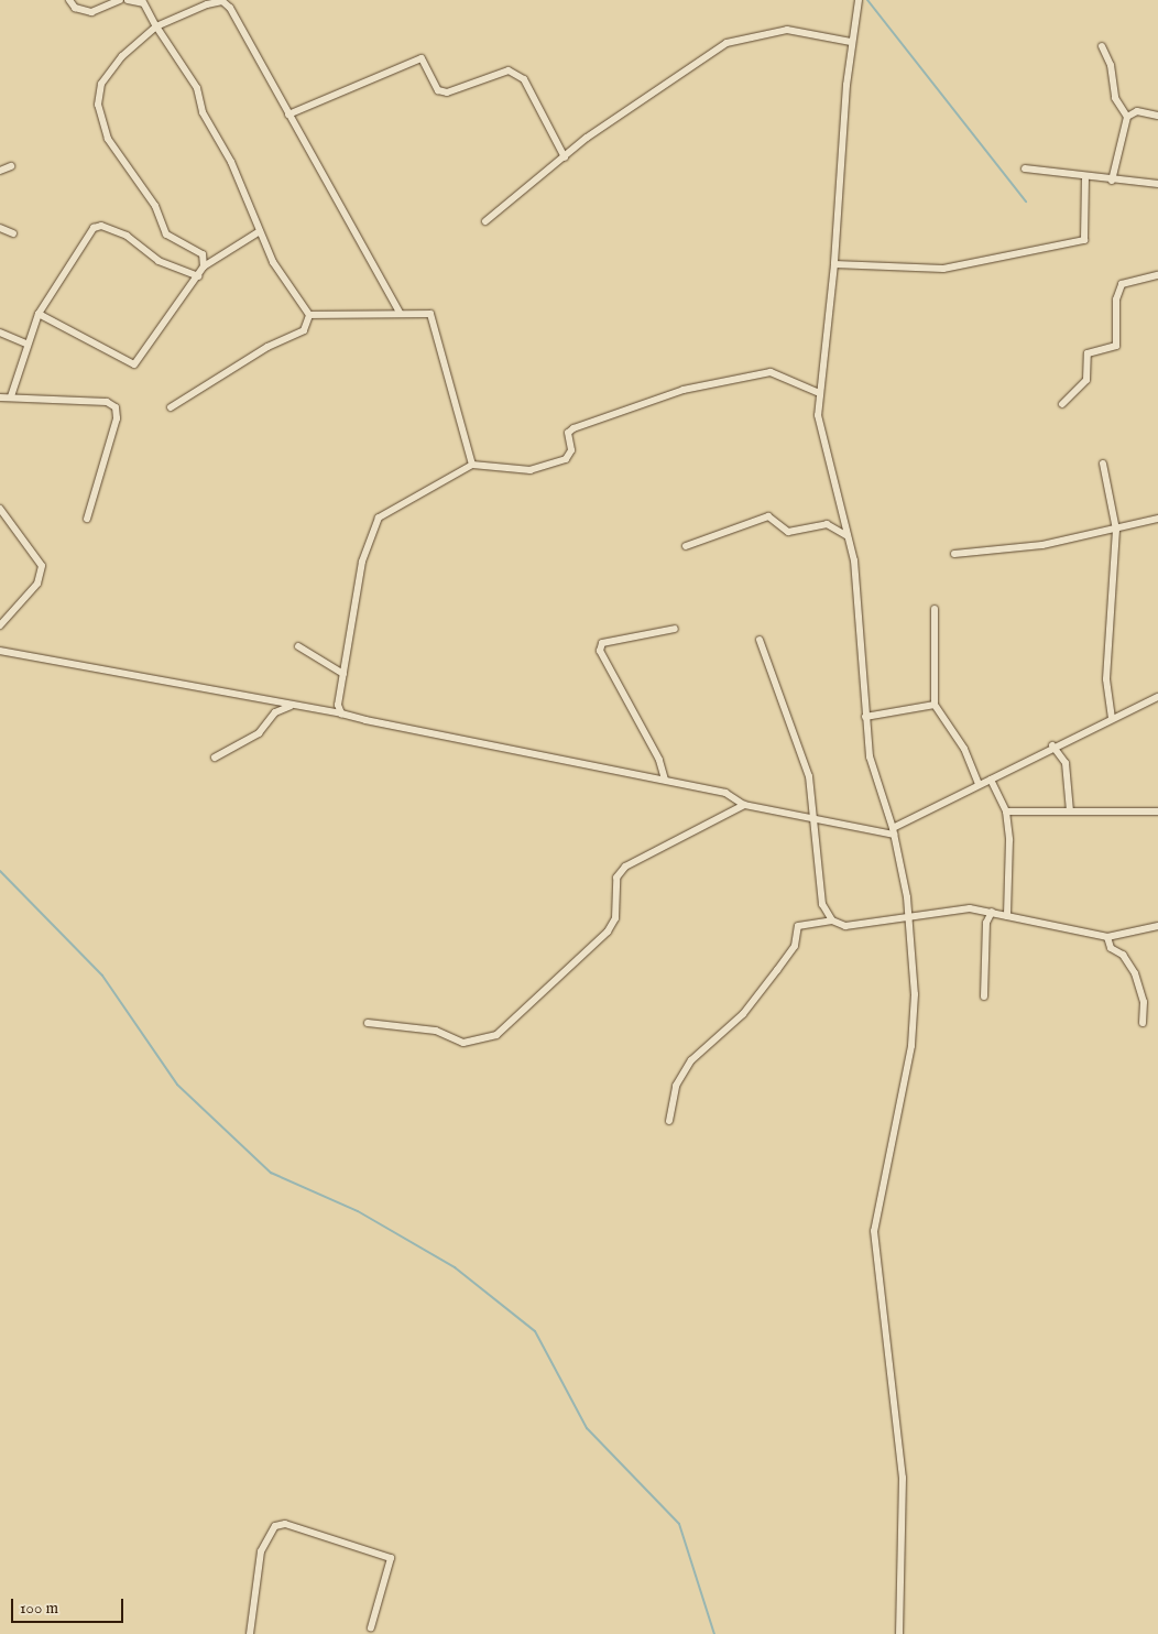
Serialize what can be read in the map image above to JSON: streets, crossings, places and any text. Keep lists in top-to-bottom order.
{
  "scale_bar": "100 m"
}
